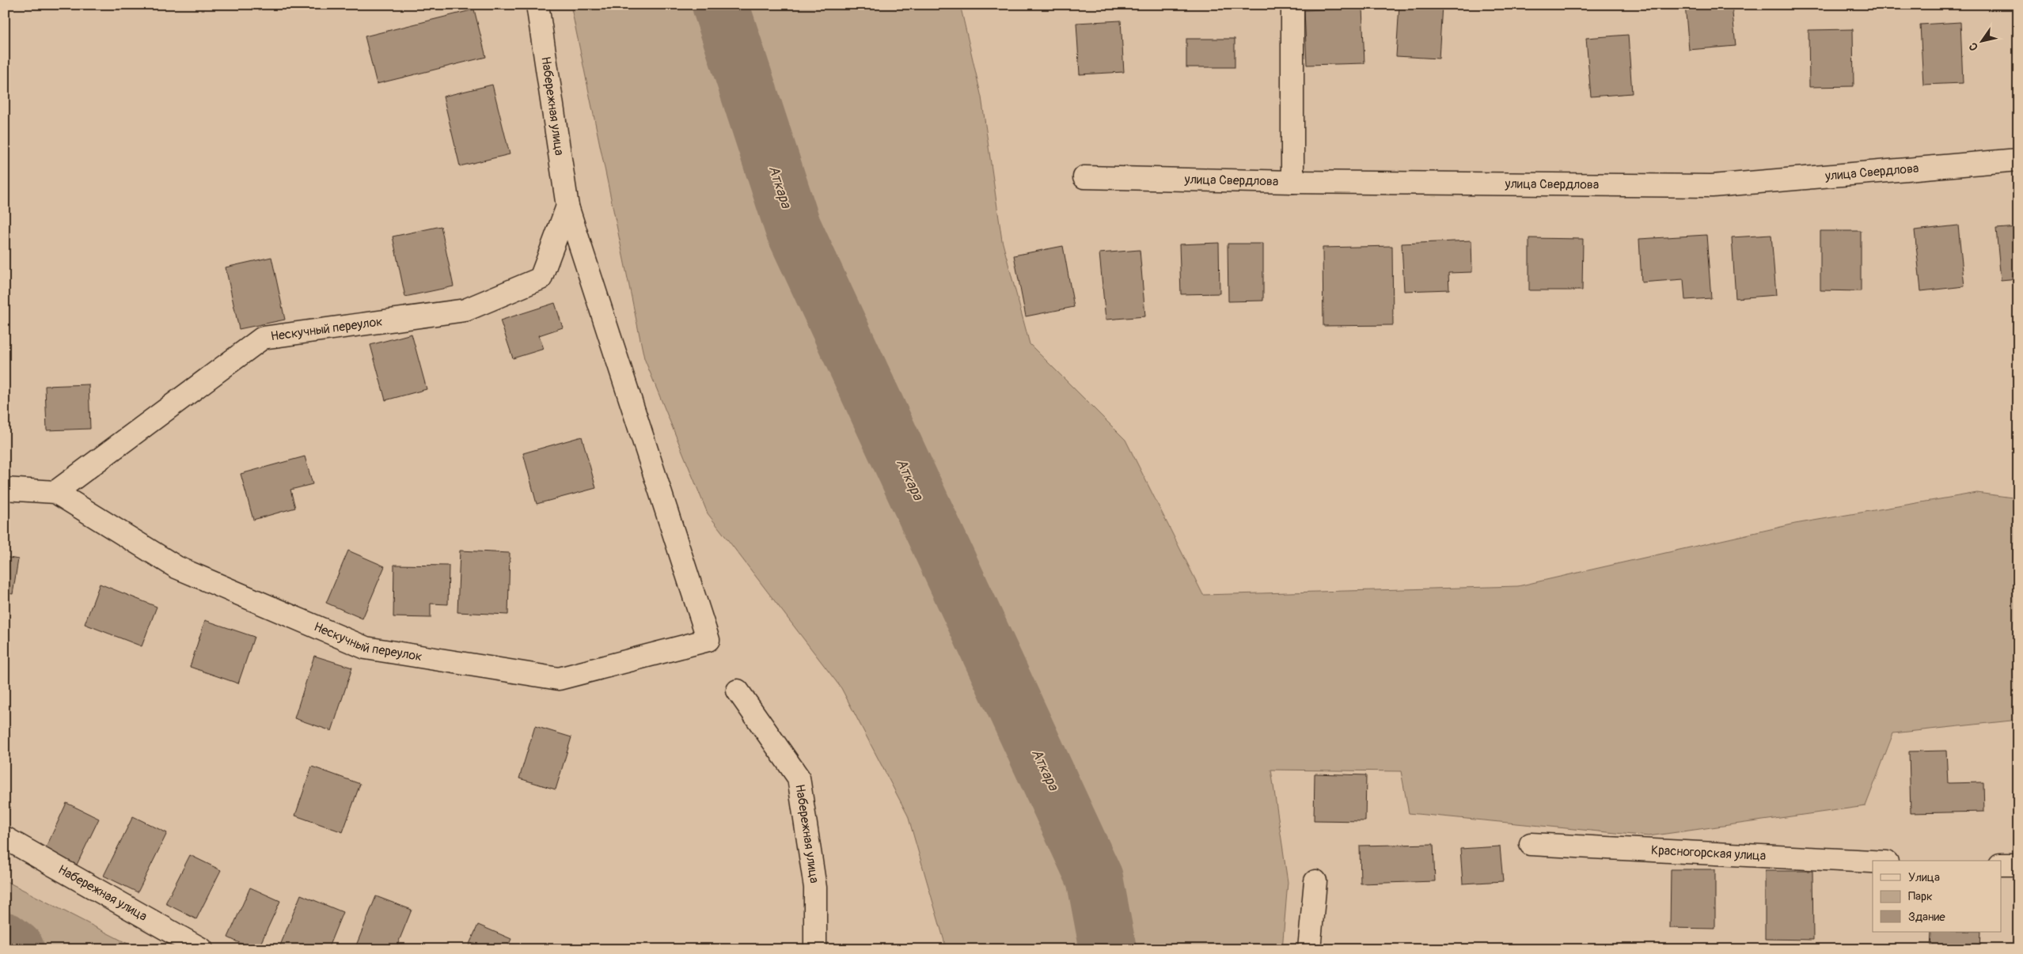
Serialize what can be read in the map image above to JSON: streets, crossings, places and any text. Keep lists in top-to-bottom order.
{
  "streets": {
    "street": [
      "Набережная улица",
      "улица Свердлова",
      "Нескучный переулок",
      "Красногорская улица"
    ]
  },
  "crossings": [
    ["Набережная улица", "Нескучный переулок"]
  ],
  "water": ["Аткара"],
  "legend": ["Улица", "Парк", "Здание"],
  "north": "bottom left"
}
